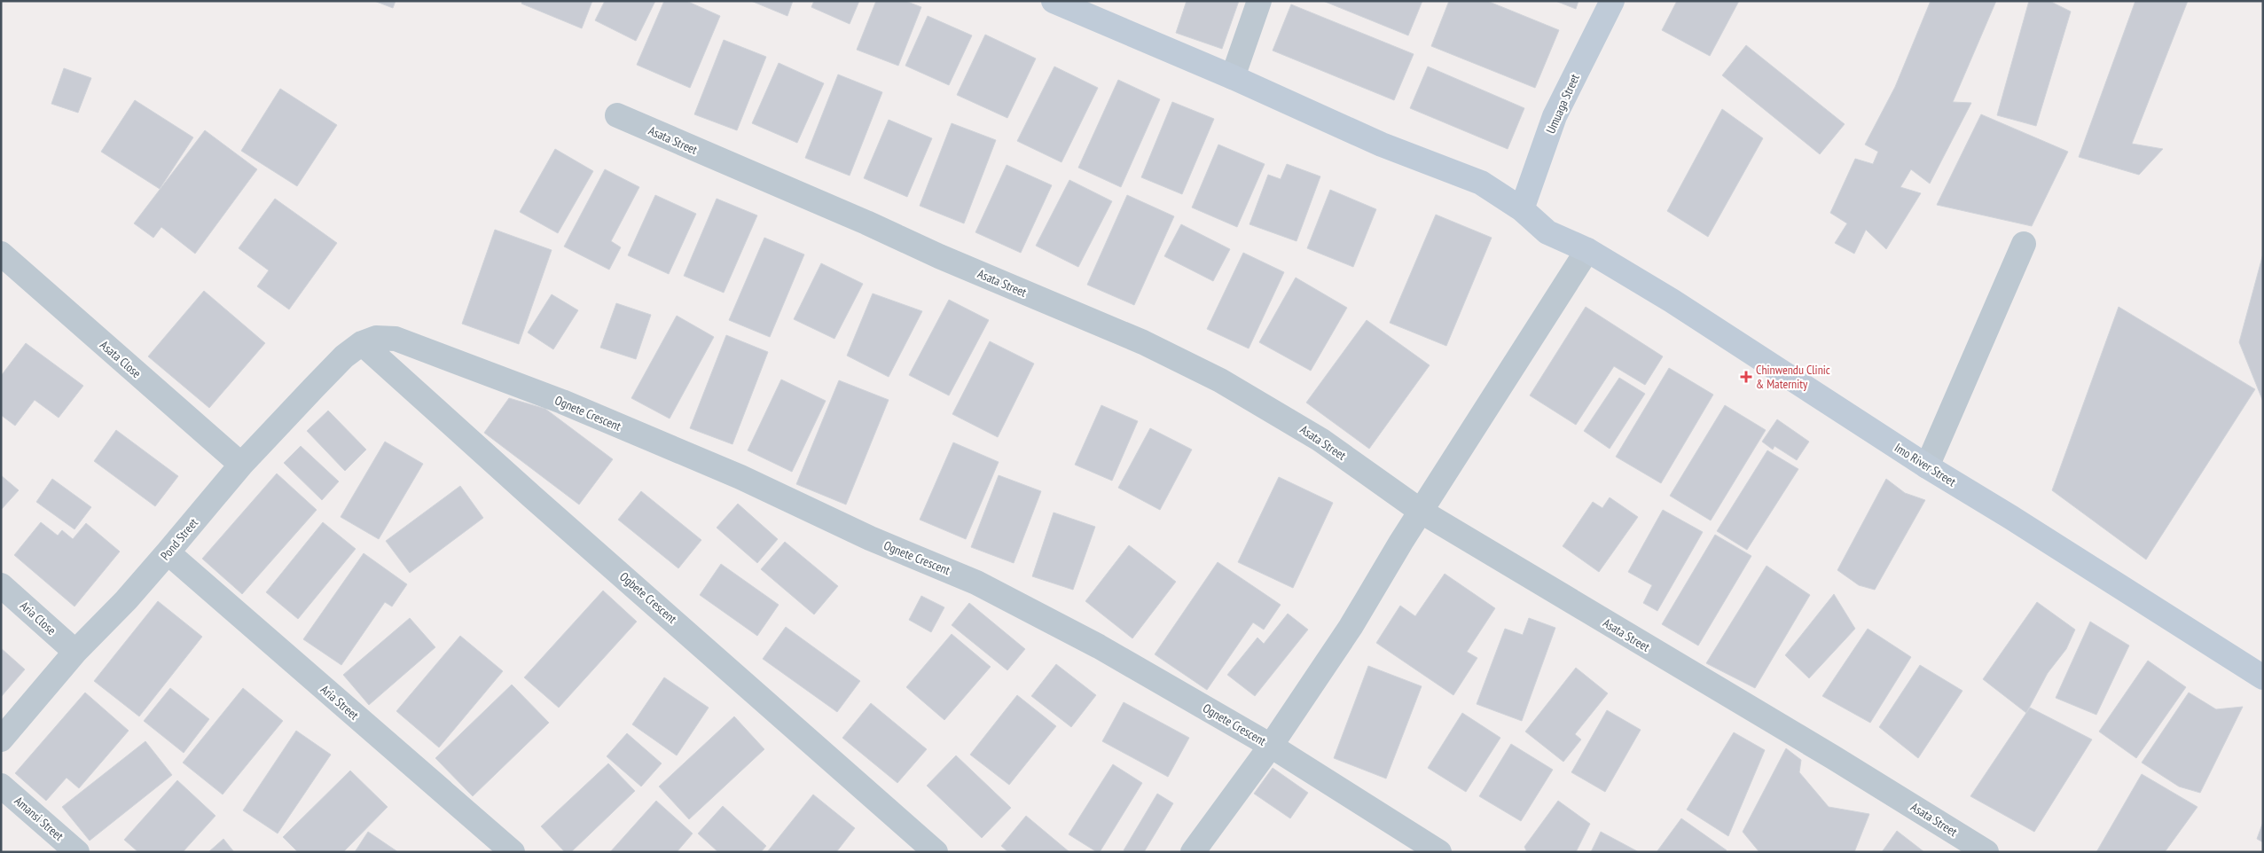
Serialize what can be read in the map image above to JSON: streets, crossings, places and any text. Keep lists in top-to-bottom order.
{
  "streets": {
    "street": [
      "Umuaga Street",
      "Asata Street",
      "Asata Close",
      "Ognete Crescent",
      "Imo River Street",
      "Pond Street",
      "Ogbete Crescent",
      "Aria Close",
      "Aria Street",
      "Amansi Street"
    ]
  },
  "crossings": [
    ["Umuaga Street", "Imo River Street"],
    ["Asata Close", "Pond Street"],
    ["Ognete Crescent", "Pond Street"],
    ["Ognete Crescent", "Ogbete Crescent"],
    ["Pond Street", "Ogbete Crescent"],
    ["Pond Street", "Aria Close"],
    ["Pond Street", "Aria Street"]
  ],
  "places": {
    "health": ["Chinwendu Clinic & Maternity"]
  }
}
